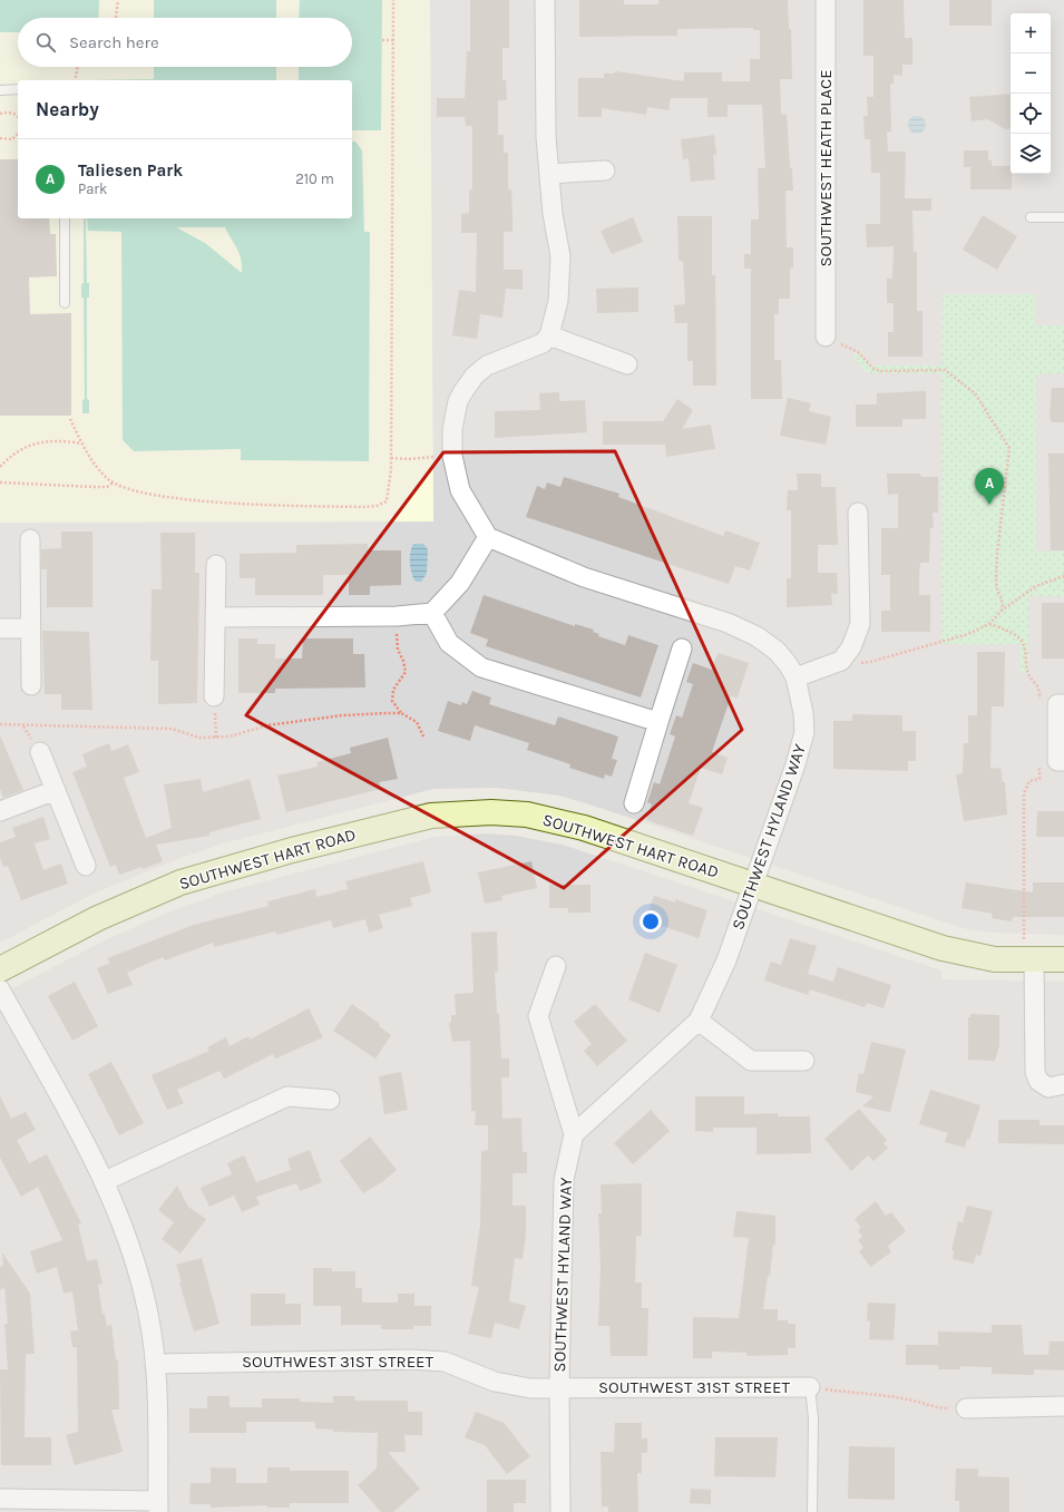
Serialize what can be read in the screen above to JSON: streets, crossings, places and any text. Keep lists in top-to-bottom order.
{
  "streets": {
    "street": [
      "SOUTHWEST HEATH PLACE",
      "SOUTHWEST HYLAND WAY",
      "SOUTHWEST HART ROAD",
      "SOUTHWEST 31ST STREET"
    ]
  },
  "crossings": [
    ["SOUTHWEST HYLAND WAY", "SOUTHWEST HART ROAD"],
    ["SOUTHWEST HYLAND WAY", "SOUTHWEST 31ST STREET"]
  ],
  "page": {
    "map_buttons": ["+", "−"],
    "search": "Search here",
    "heading": "Nearby",
    "list": [
      {
        "mark": "A",
        "name": "Taliesen Park",
        "note": "Park",
        "value": "210 m"
      }
    ],
    "pins": "A"
  }
}
